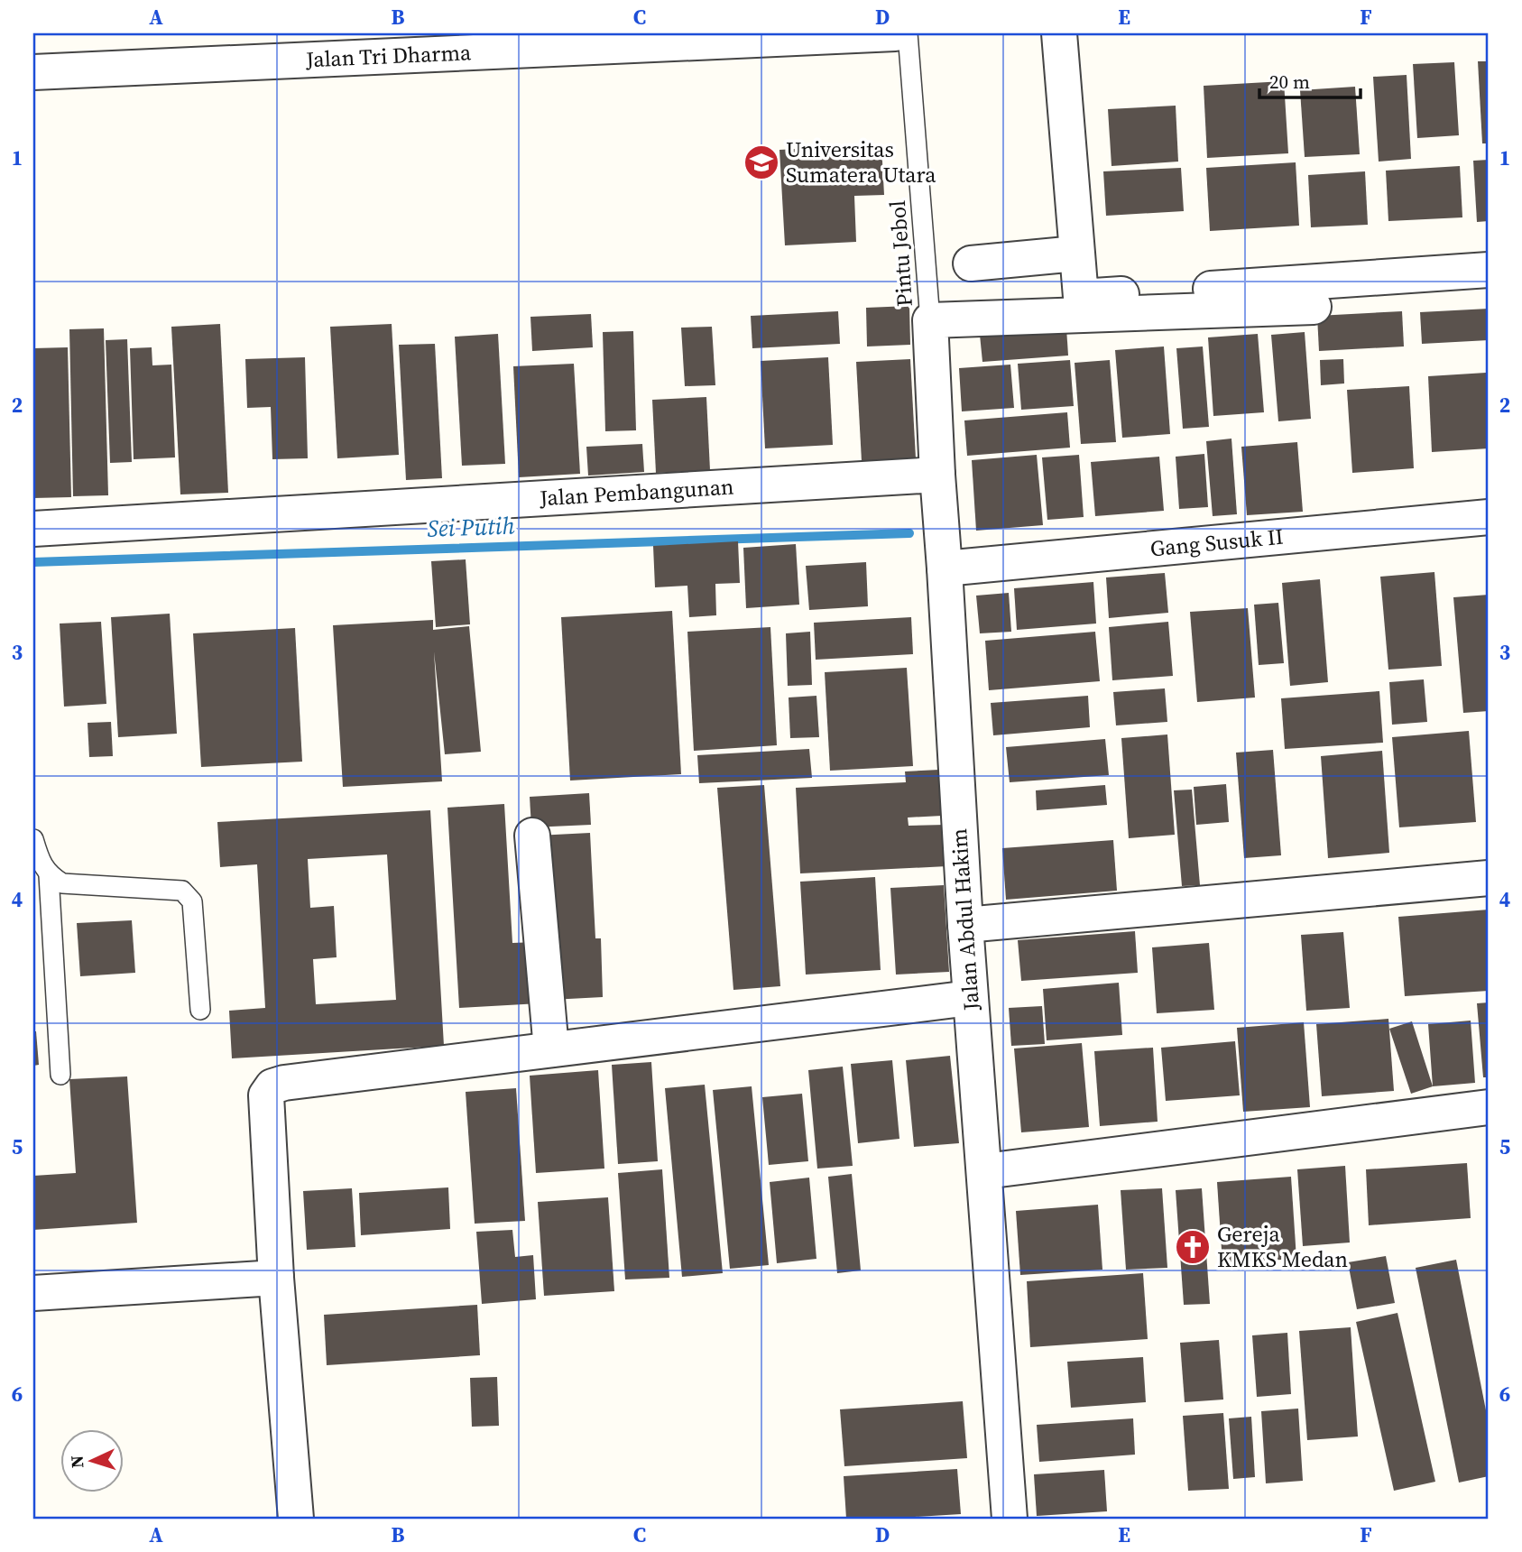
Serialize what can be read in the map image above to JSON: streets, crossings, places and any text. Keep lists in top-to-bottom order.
{
  "streets": {
    "street": [
      "Jalan Tri Dharma",
      "Jalan Pembangunan",
      "Gang Susuk II",
      "Jalan Abdul Hakim"
    ],
    "lane": ["Pintu Jebol"]
  },
  "crossings": [
    ["Pintu Jebol", "Jalan Abdul Hakim"],
    ["Jalan Pembangunan", "Jalan Abdul Hakim"],
    ["Gang Susuk II", "Jalan Abdul Hakim"]
  ],
  "water": ["Sei Putih"],
  "places": {
    "school or university": ["Universitas Sumatera Utara"],
    "church": ["Gereja KMKS Medan"]
  },
  "scale_bar": "20 m",
  "north": "left",
  "grid": {
    "columns": [
      "A",
      "B",
      "C",
      "D",
      "E",
      "F"
    ],
    "rows": [
      "1",
      "2",
      "3",
      "4",
      "5",
      "6"
    ]
  }
}
